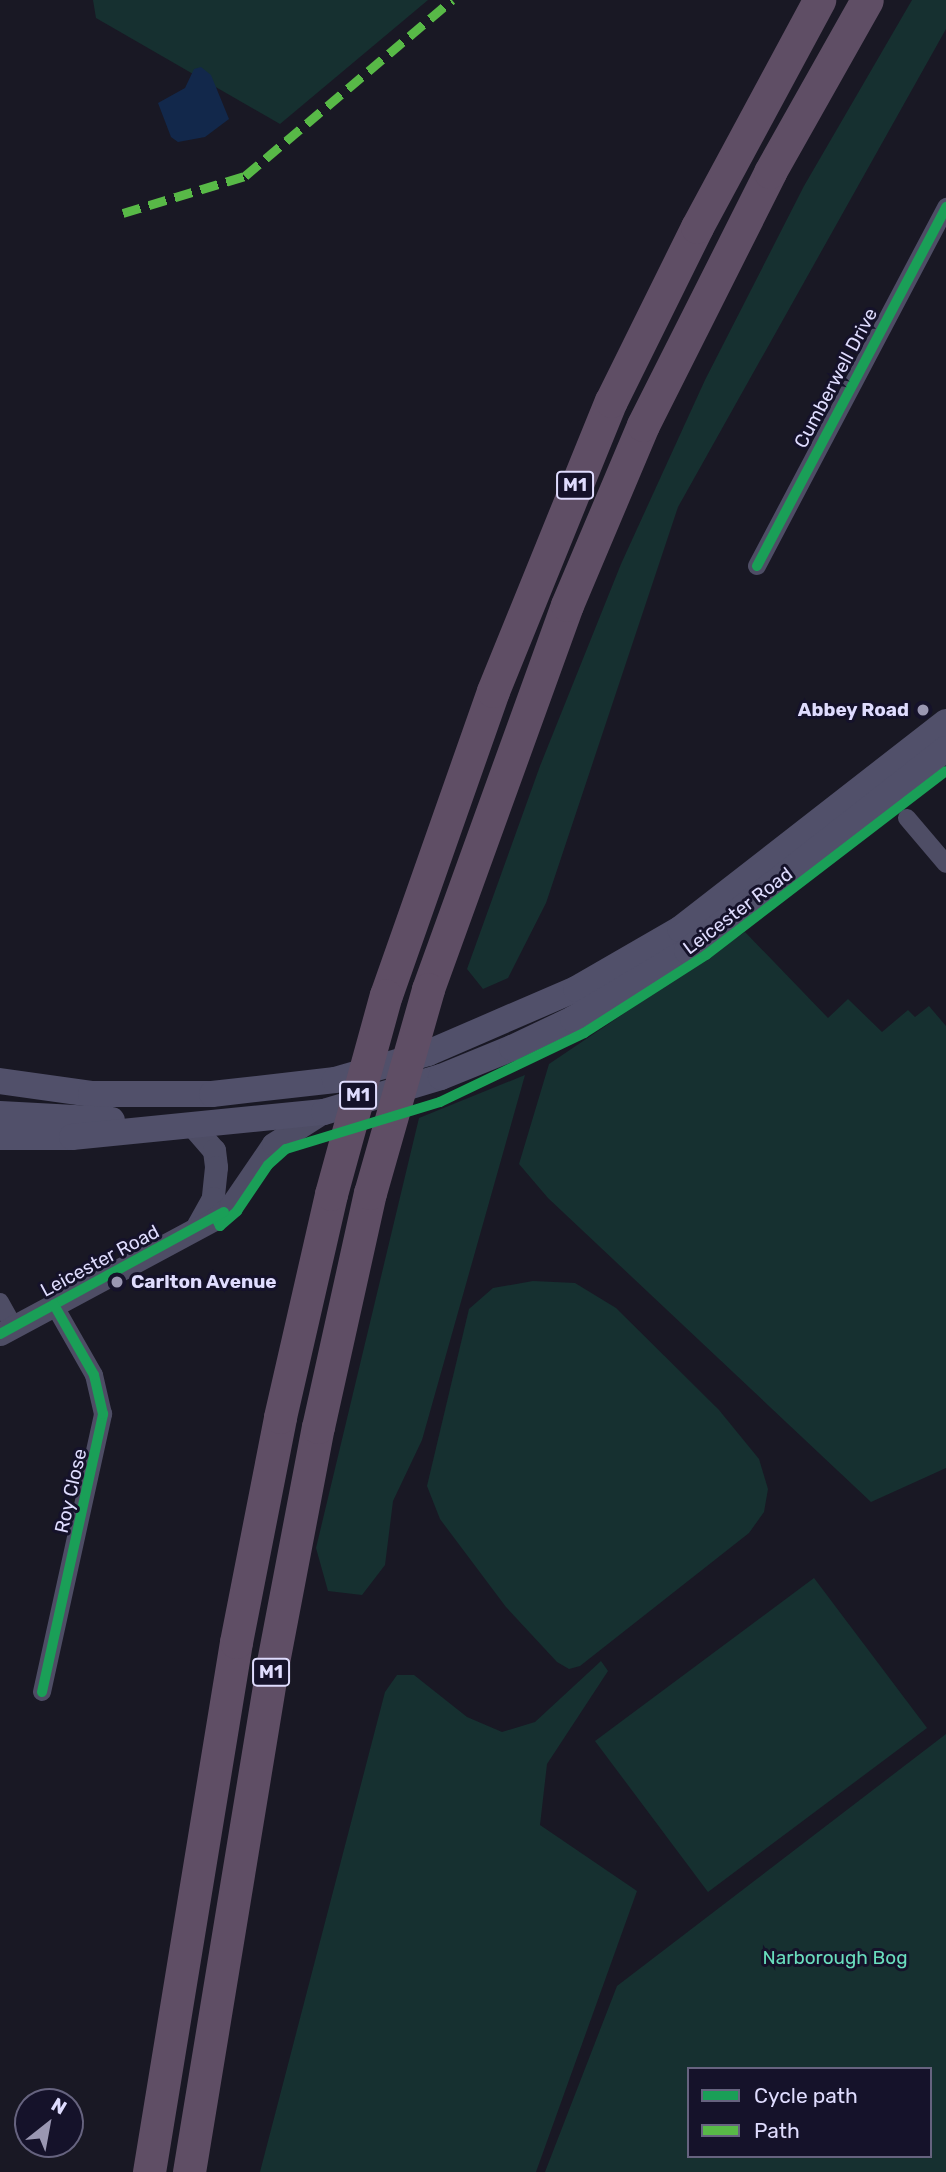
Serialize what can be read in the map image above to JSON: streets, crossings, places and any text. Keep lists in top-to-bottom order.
{
  "streets": {
    "highway": ["M1"],
    "main road": ["Leicester Road"],
    "street": ["Cumberwell Drive", "Roy Close"]
  },
  "crossings": [
    ["Leicester Road", "Roy Close"]
  ],
  "parks": ["Narborough Bog"],
  "places": ["Abbey Road", "Carlton Avenue"],
  "legend": ["Cycle path", "Path"],
  "north": "top right"
}
